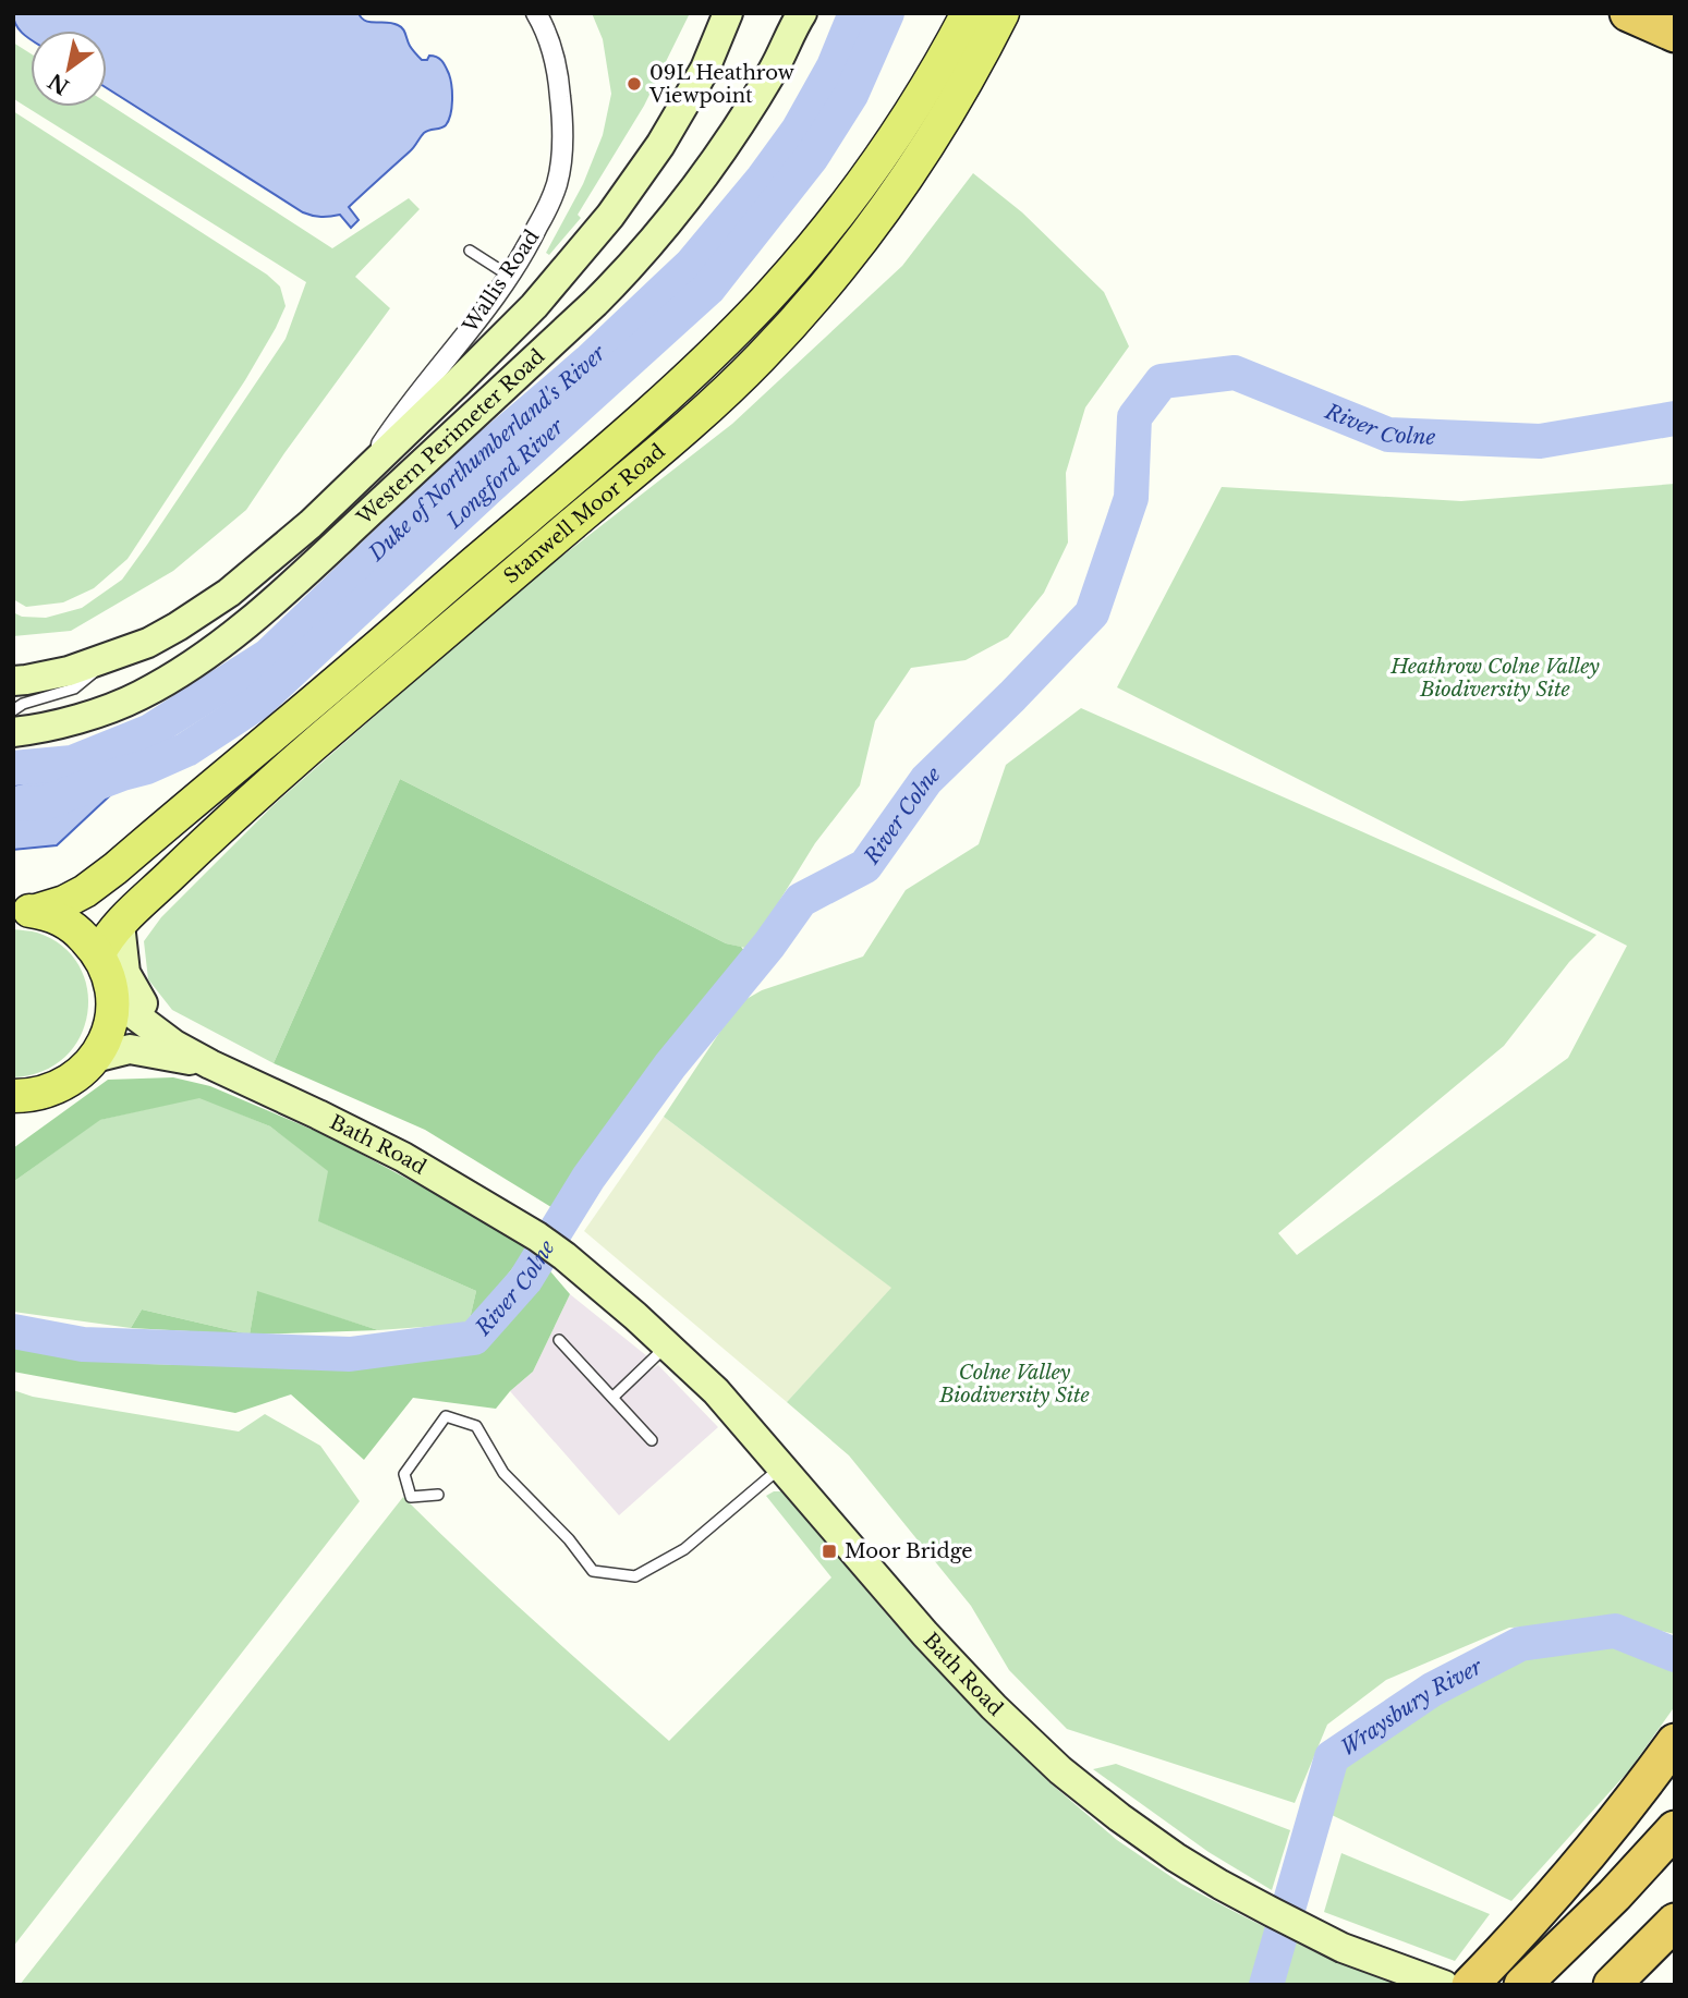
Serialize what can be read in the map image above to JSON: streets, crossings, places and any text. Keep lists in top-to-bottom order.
{
  "streets": {
    "main road": ["Stanwell Moor Road"],
    "street": ["Wallis Road", "Western Perimeter Road", "Bath Road"]
  },
  "crossings": [
    ["Wallis Road", "Western Perimeter Road"]
  ],
  "water": [
    "River Colne",
    "Duke of Northumberland's River",
    "Longford River",
    "Wraysbury River"
  ],
  "parks": ["Heathrow Colne Valley Biodiversity Site", "Colne Valley Biodiversity Site"],
  "places": {
    "other": ["09L Heathrow Viewpoint"],
    "transit": ["Moor Bridge"]
  },
  "north": "bottom left"
}
